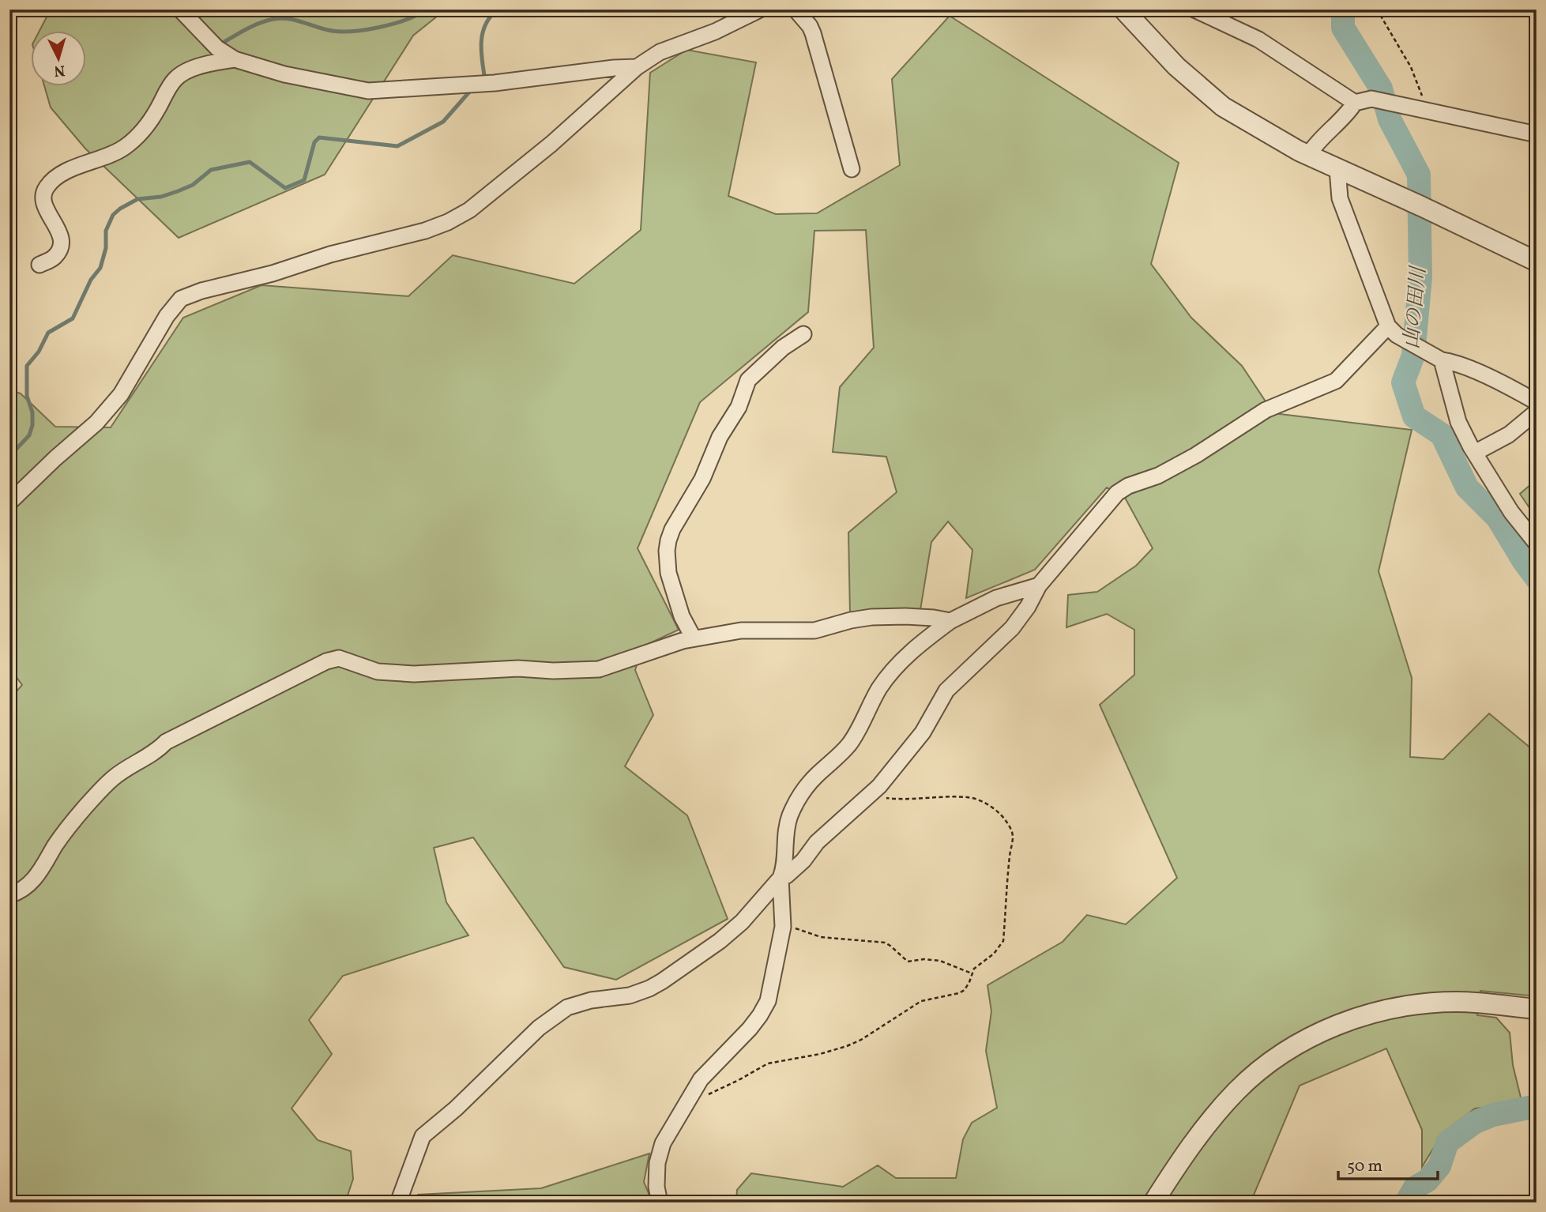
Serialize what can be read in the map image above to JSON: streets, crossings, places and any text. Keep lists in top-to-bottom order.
{
  "water": ["山の田川"],
  "scale_bar": "50 m",
  "north": "bottom"
}
